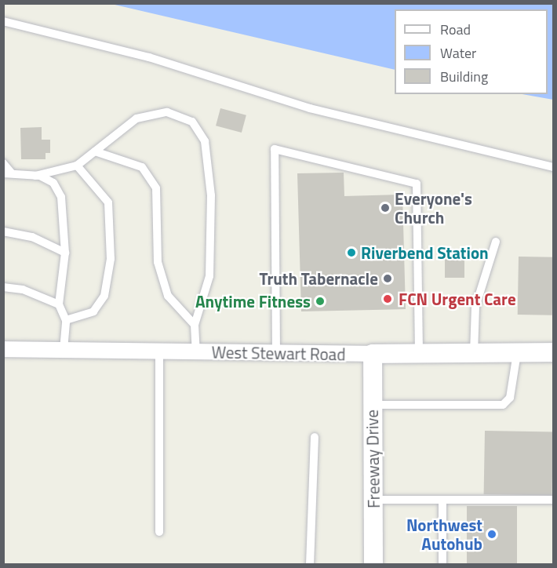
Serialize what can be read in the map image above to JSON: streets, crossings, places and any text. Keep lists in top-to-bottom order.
{
  "streets": {
    "street": ["West Stewart Road", "Freeway Drive"]
  },
  "crossings": [
    ["West Stewart Road", "Freeway Drive"]
  ],
  "places": [
    "Everyone's Church",
    "Riverbend Station",
    "Truth Tabernacle",
    "FCN Urgent Care",
    "Anytime Fitness",
    "Northwest Autohub"
  ],
  "legend": ["Road", "Water", "Building"]
}
